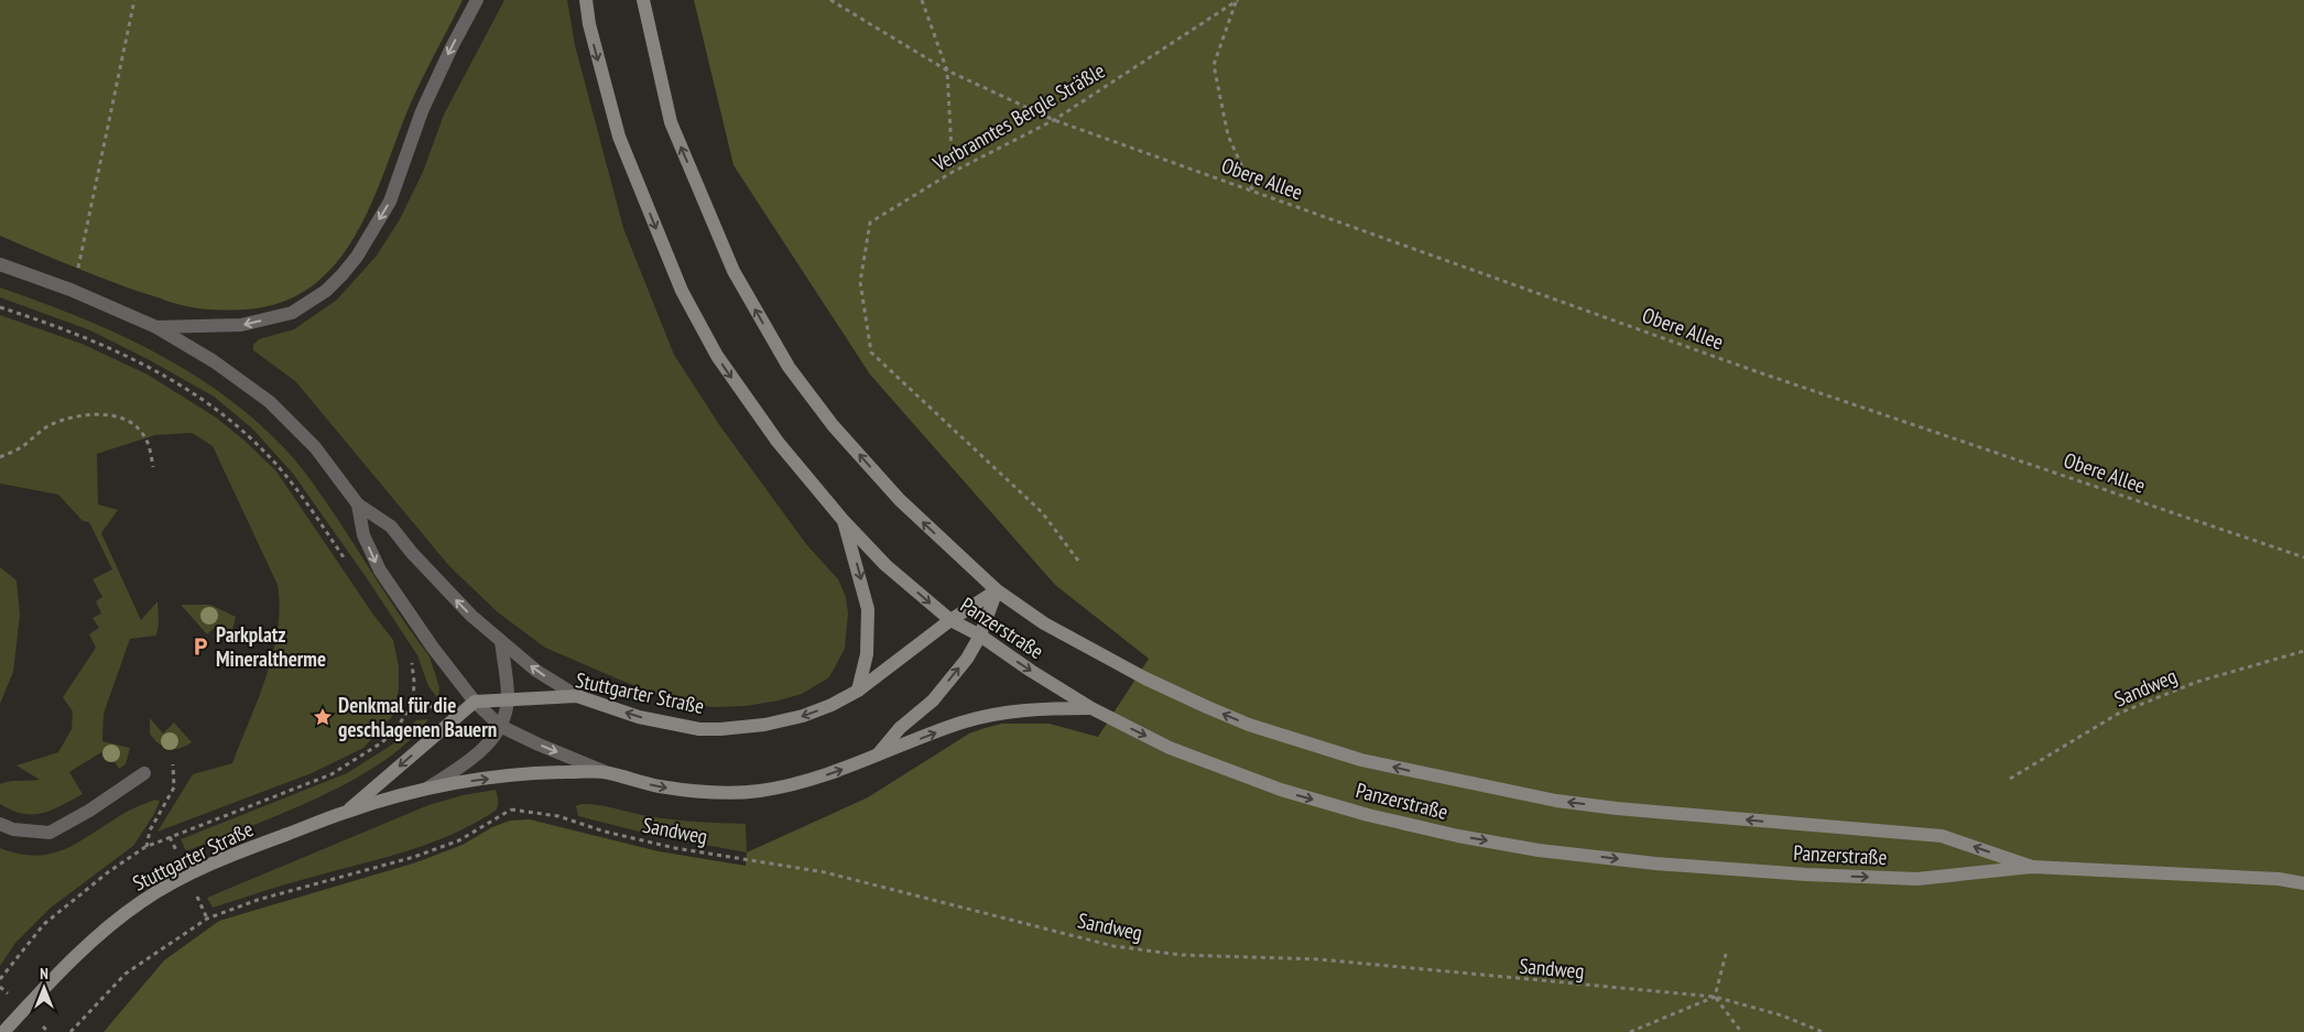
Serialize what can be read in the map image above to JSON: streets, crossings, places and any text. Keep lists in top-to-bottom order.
{
  "streets": {
    "main road": ["Panzerstraße", "Stuttgarter Straße"],
    "path": ["Verbranntes Bergle Sträßle", "Obere Allee", "Sandweg"]
  },
  "crossings": [
    ["Verbranntes Bergle Sträßle", "Obere Allee"],
    ["Panzerstraße", "Stuttgarter Straße"]
  ],
  "places": {
    "parking": ["Parkplatz Mineraltherme"],
    "place": ["Denkmal für die geschlagenen Bauern"]
  },
  "north": "top"
}
